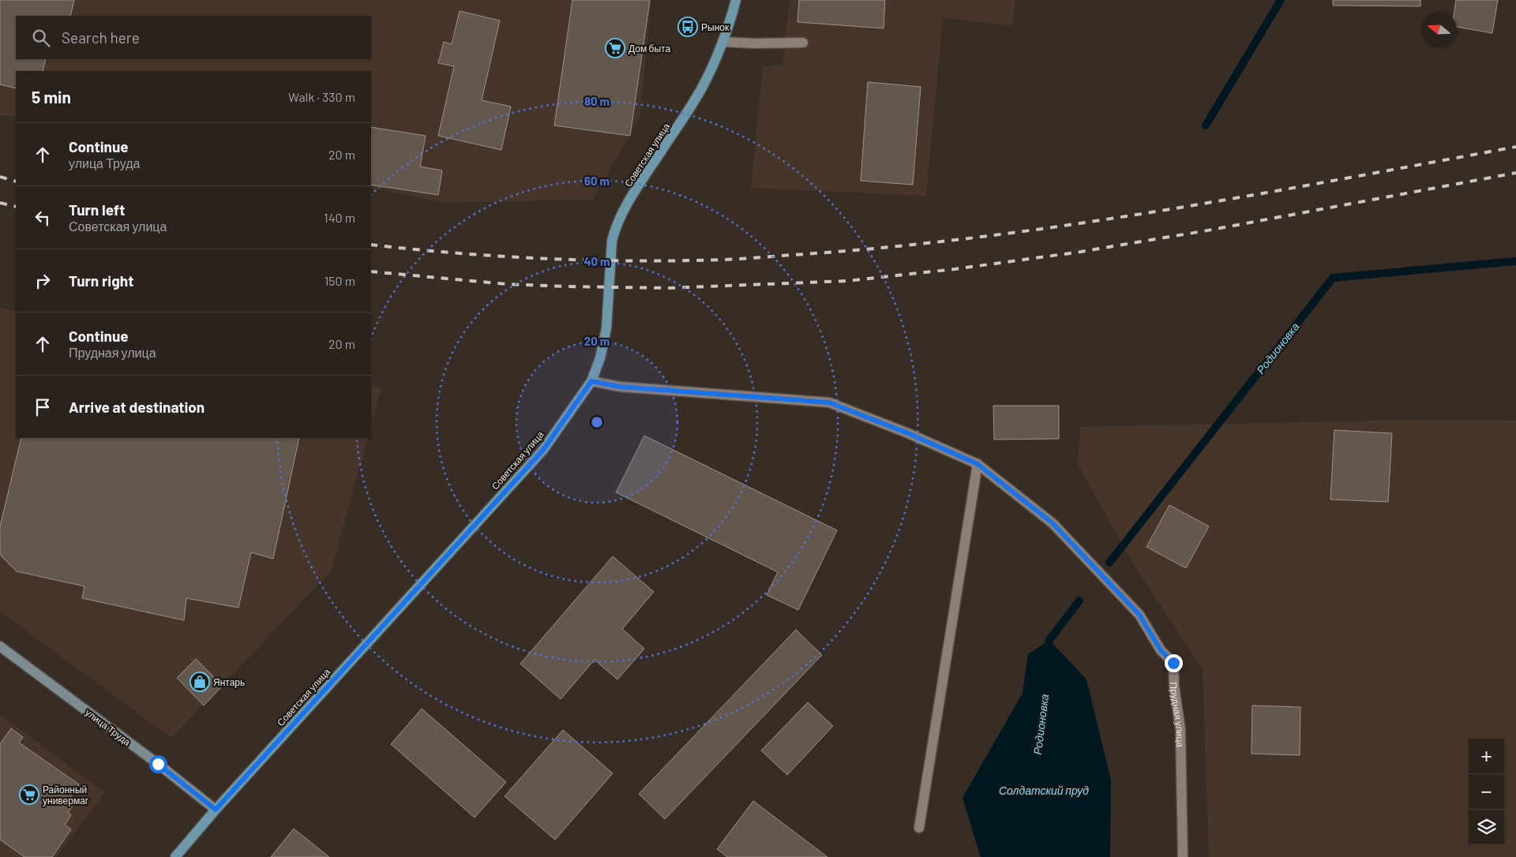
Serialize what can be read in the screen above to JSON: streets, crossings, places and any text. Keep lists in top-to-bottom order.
{
  "streets": {
    "main road": ["Советская улица"],
    "street": ["Прудная улица", "улица Труда"]
  },
  "crossings": [
    ["Советская улица", "Прудная улица"],
    ["Советская улица", "улица Труда"]
  ],
  "water": ["Родионовка", "Солдатский пруд"],
  "places": {
    "bus stop": ["Рынок"],
    "supermarket": ["Дом быта", "Районный универмаг"],
    "shop": ["Янтарь"]
  },
  "north": "left",
  "page": {
    "search": "Search here",
    "heading": ["5 min", "Walk · 330 m"],
    "list": [
      ["Continue", "улица Труда", "20 m"],
      ["Turn left", "Советская улица", "140 m"],
      ["Turn right", "150 m"],
      ["Continue", "Прудная улица", "20 m"],
      "Arrive at destination"
    ],
    "map_buttons": ["+", "−"]
  },
  "rings": [
    "80 m",
    "60 m",
    "40 m",
    "20 m"
  ]
}
